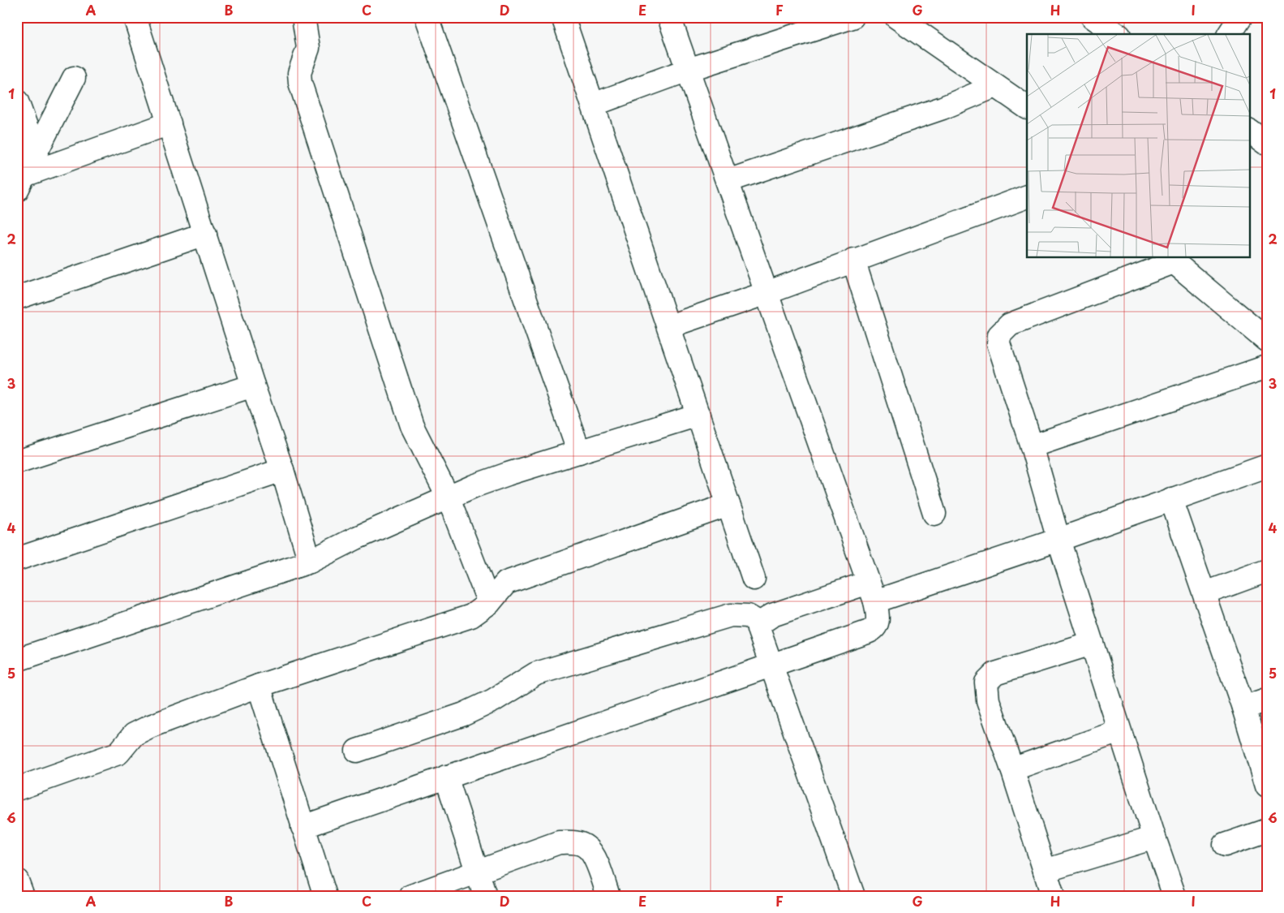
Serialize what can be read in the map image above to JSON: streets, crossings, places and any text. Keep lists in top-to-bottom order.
{
  "grid": {
    "columns": [
      "A",
      "B",
      "C",
      "D",
      "E",
      "F",
      "G",
      "H",
      "I"
    ],
    "rows": [
      "1",
      "2",
      "3",
      "4",
      "5",
      "6"
    ]
  }
}
